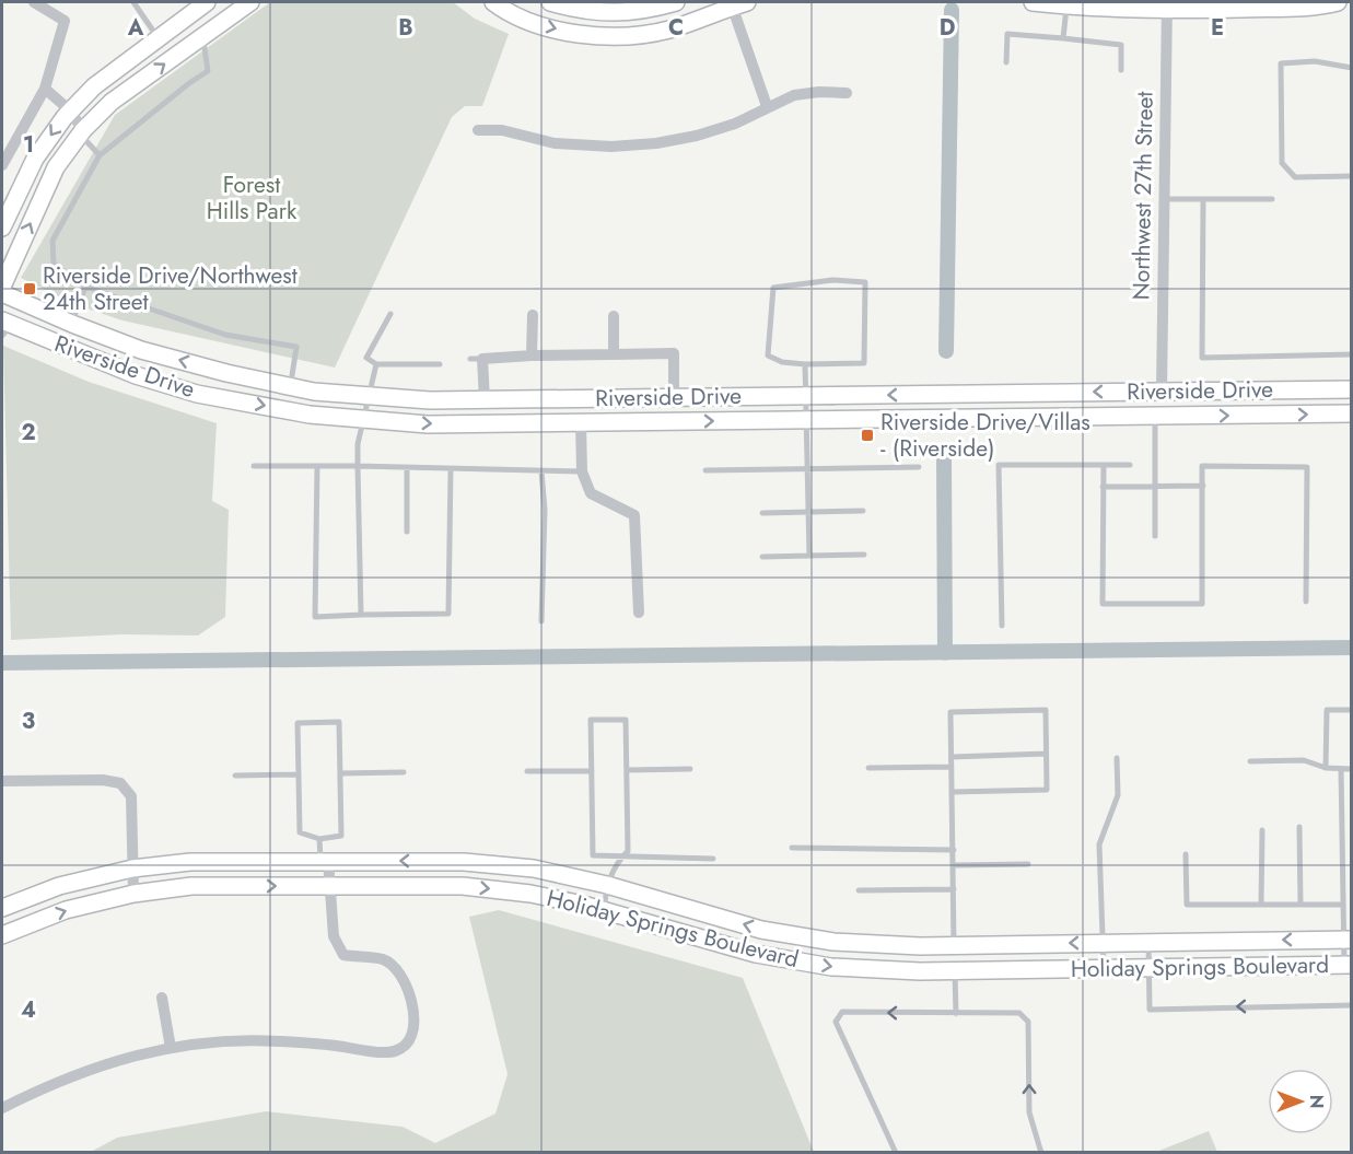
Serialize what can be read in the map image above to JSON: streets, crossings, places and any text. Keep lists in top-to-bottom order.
{
  "streets": {
    "street": ["Northwest 27th Street", "Riverside Drive", "Holiday Springs Boulevard"]
  },
  "crossings": [
    ["Northwest 27th Street", "Riverside Drive"]
  ],
  "parks": ["Forest Hills Park"],
  "places": {
    "transit": ["Riverside Drive/Northwest 24th Street", "Riverside Drive/Villas - (Riverside)"]
  },
  "north": "right",
  "grid": {
    "columns": [
      "A",
      "B",
      "C",
      "D",
      "E"
    ],
    "rows": [
      "1",
      "2",
      "3",
      "4"
    ]
  }
}
